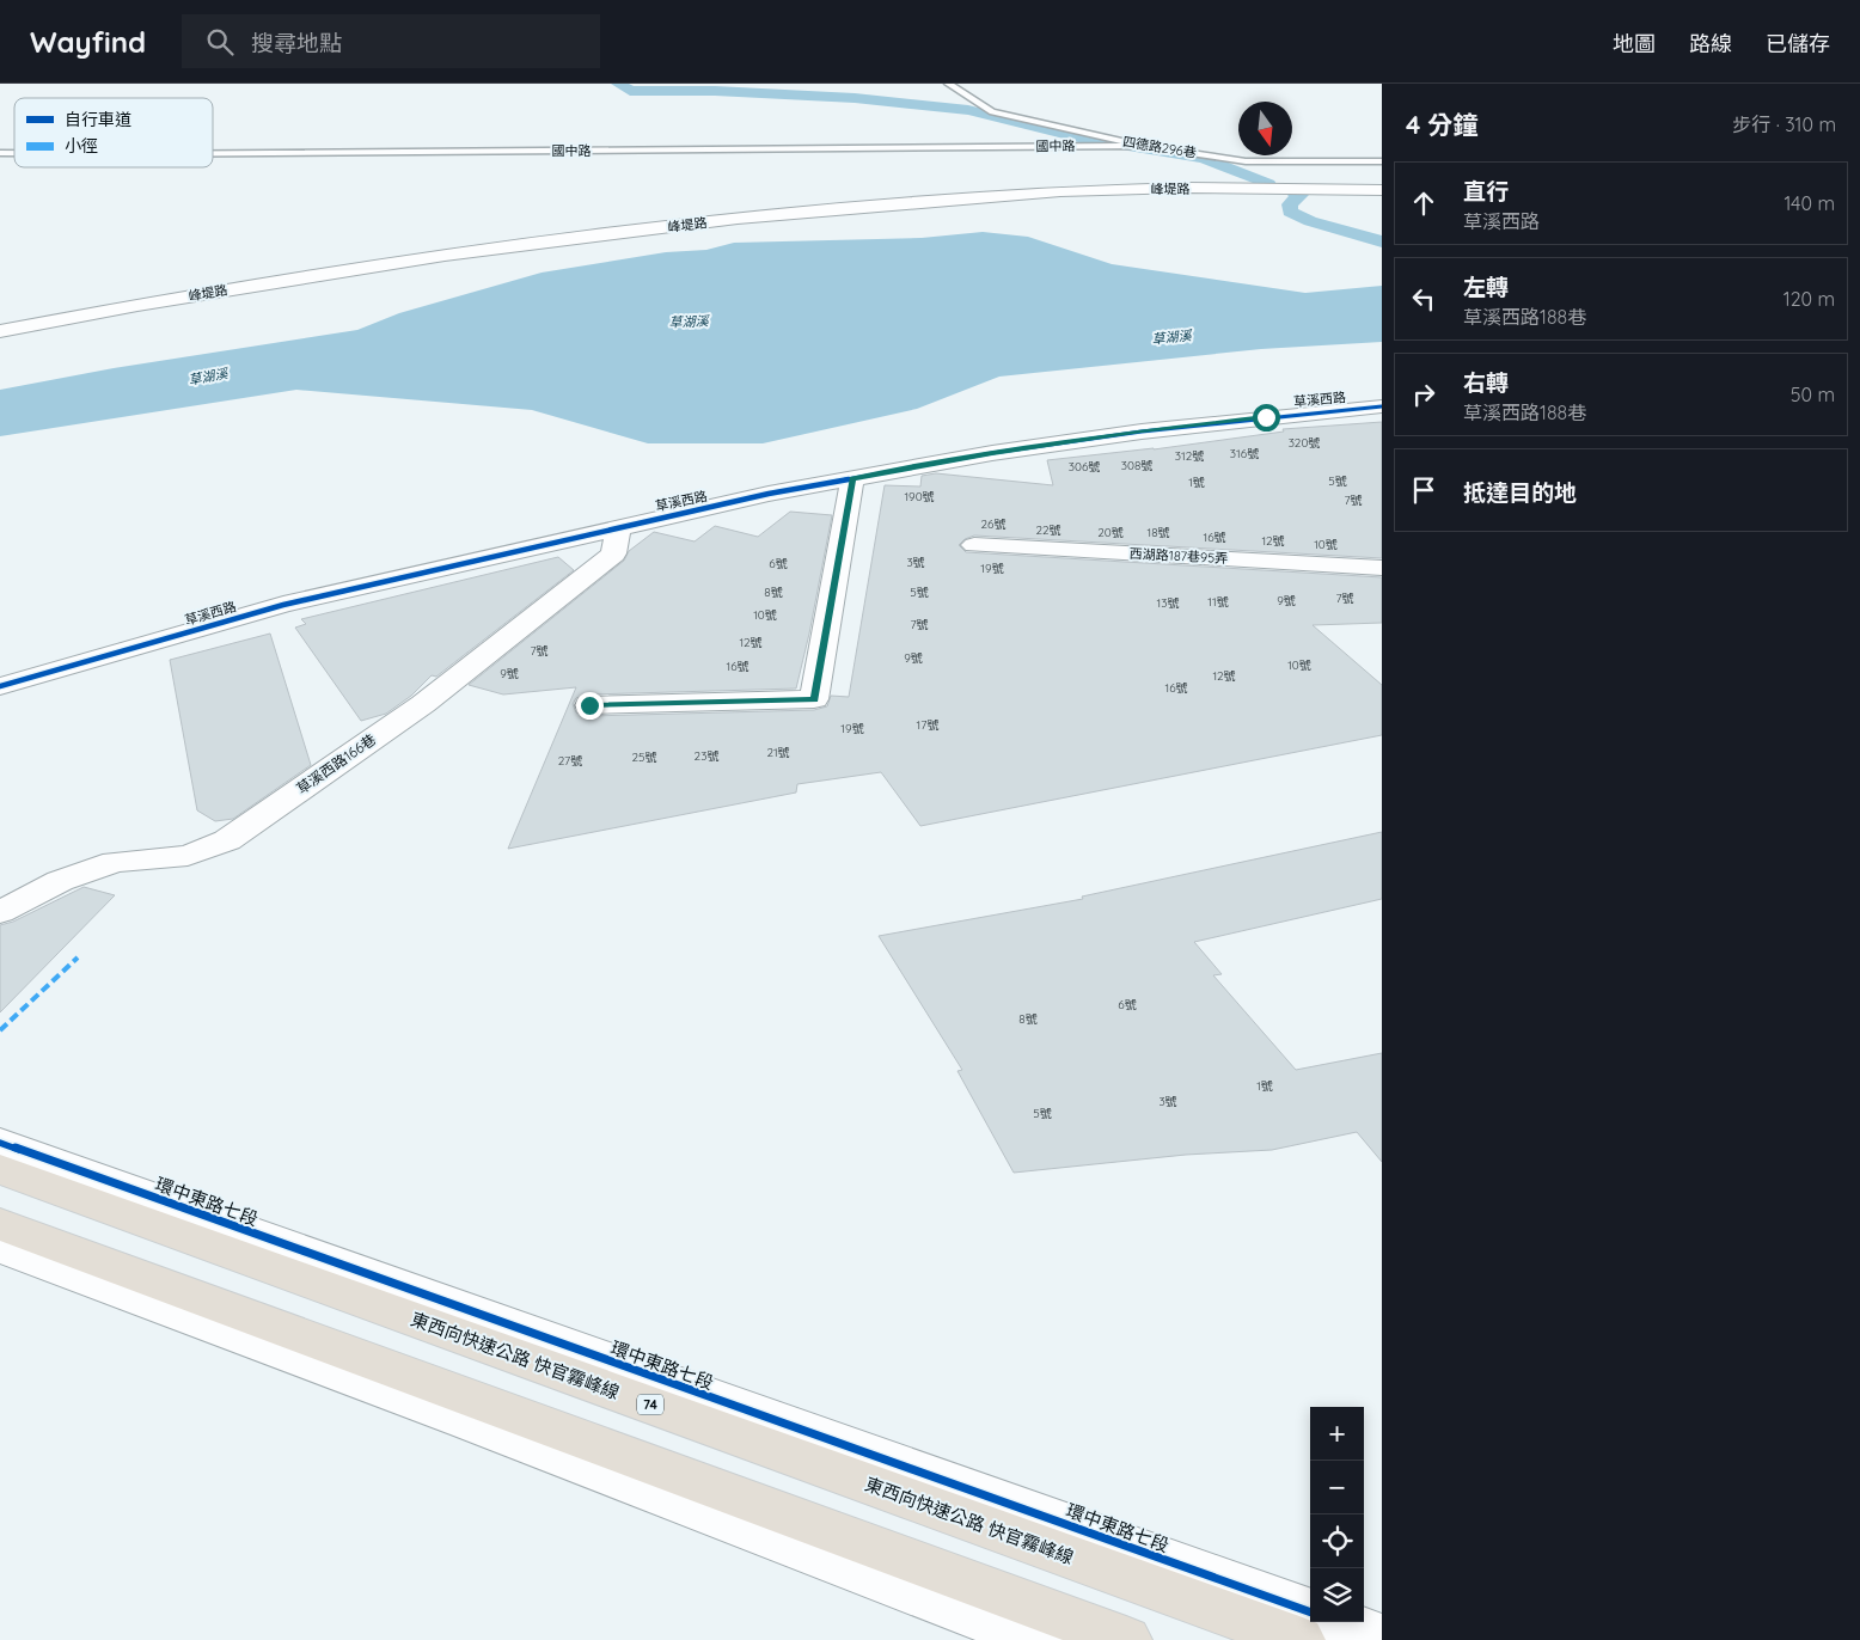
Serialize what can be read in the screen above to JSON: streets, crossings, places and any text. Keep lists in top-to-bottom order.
{
  "streets": {
    "highway": ["東西向快速公路 快官霧峰線", "74"],
    "street": [
      "峰堤路",
      "草溪西路",
      "西湖路187巷95弄",
      "草溪西路166巷",
      "環中東路七段"
    ],
    "lane": ["國中路", "四德路296巷"]
  },
  "crossings": [
    ["國中路", "四德路296巷"],
    ["草溪西路", "草溪西路166巷"]
  ],
  "water": ["草湖溪"],
  "house_numbers": [
    "320號",
    "316號",
    "312號",
    "308號",
    "306號",
    "5號",
    "1號",
    "190號",
    "7號",
    "26號",
    "22號",
    "20號",
    "18號",
    "16號",
    "12號",
    "10號",
    "3號",
    "6號",
    "19號",
    "8號",
    "5號",
    "7號",
    "9號",
    "11號",
    "13號",
    "10號",
    "7號",
    "12號",
    "7號",
    "9號",
    "10號",
    "16號",
    "9號",
    "12號",
    "16號",
    "17號",
    "19號",
    "21號",
    "23號",
    "25號",
    "27號",
    "6號",
    "8號",
    "1號",
    "3號",
    "5號"
  ],
  "legend": ["自行車道", "小徑"],
  "north": "bottom",
  "page": {
    "header": "Wayfind",
    "search": "搜尋地點",
    "nav": ["地圖", "路線", "已儲存"],
    "heading": ["4 分鐘", "步行 · 310 m"],
    "list": [
      ["直行", "草溪西路", "140 m"],
      ["左轉", "草溪西路188巷", "120 m"],
      ["右轉", "草溪西路188巷", "50 m"],
      "抵達目的地"
    ],
    "map_buttons": ["+", "−"]
  }
}
